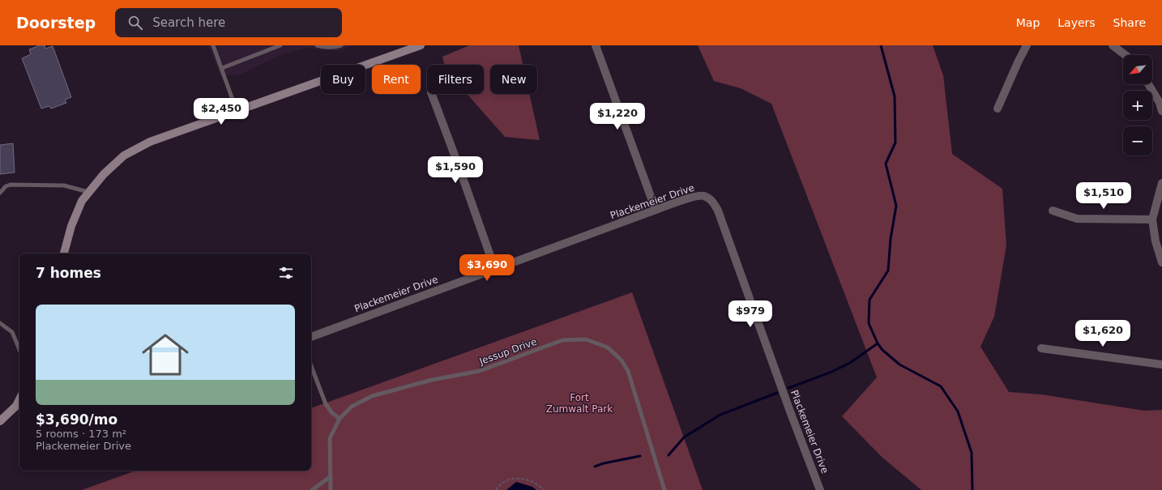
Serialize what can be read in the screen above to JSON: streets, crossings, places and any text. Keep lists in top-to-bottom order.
{
  "streets": {
    "street": ["Plackemeier Drive"],
    "lane": ["Jessup Drive"]
  },
  "parks": ["Fort Zumwalt Park"],
  "north": "bottom left",
  "page": {
    "header": "Doorstep",
    "search": "Search here",
    "nav": ["Map", "Layers", "Share"],
    "map_buttons": ["+", "−"],
    "chip": [
      "Buy",
      "Rent",
      "Filters",
      "New"
    ],
    "price": [
      "$2,450",
      "$1,220",
      "$1,590",
      "$1,510",
      "$3,690",
      "$979",
      "$1,620"
    ],
    "heading": "7 homes",
    "list": [
      {
        "name": "$3,690/mo",
        "note": "5 rooms · 173 m² · Plackemeier Drive"
      }
    ]
  }
}
